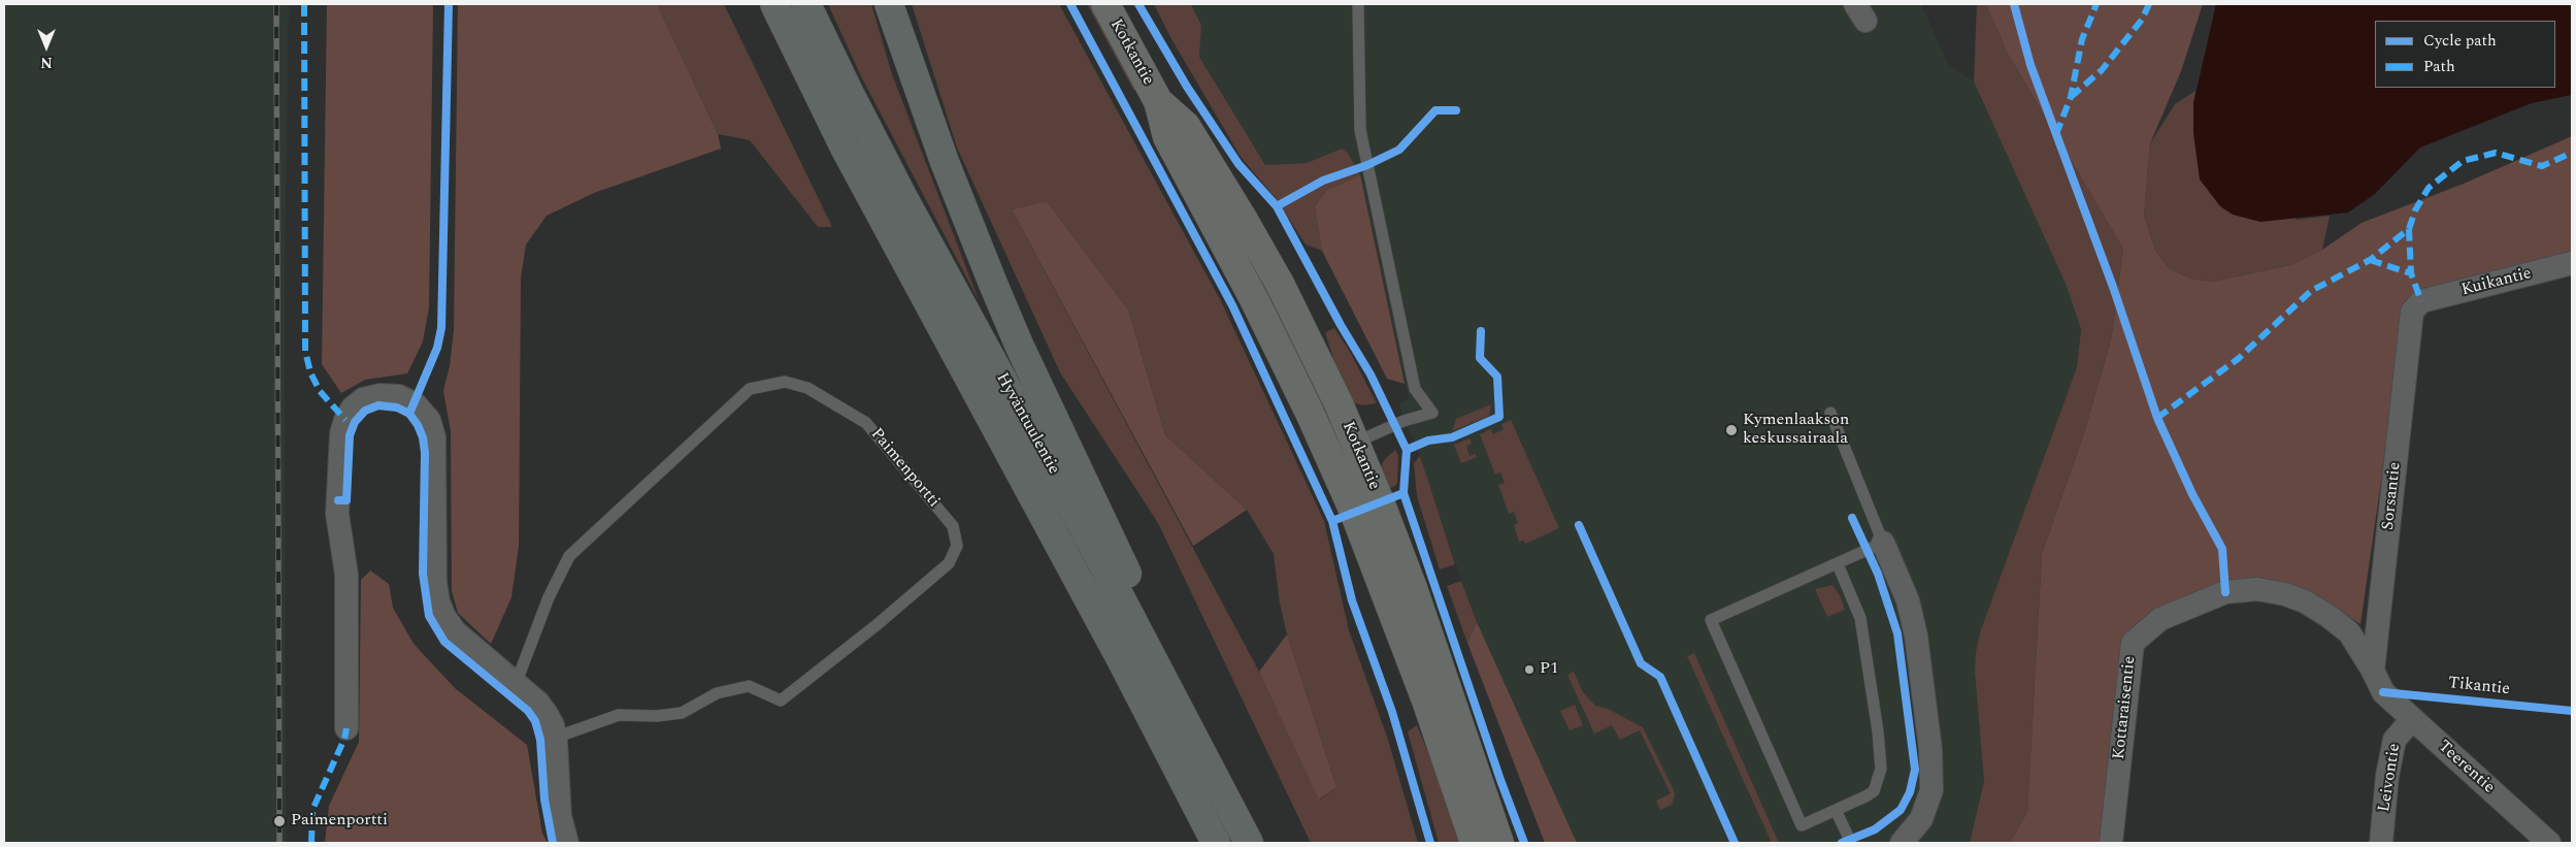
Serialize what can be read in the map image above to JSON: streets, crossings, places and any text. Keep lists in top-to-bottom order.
{
  "streets": {
    "highway": ["Hyväntuulentie"],
    "street": [
      "Kotkantie",
      "Kuikantie",
      "Sorsantie",
      "Kottaraisentie",
      "Teerentie",
      "Leivontie"
    ],
    "lane": ["Paimenportti"],
    "cycle path": ["Tikantie"]
  },
  "crossings": [
    ["Kuikantie", "Sorsantie"],
    ["Sorsantie", "Kottaraisentie"],
    ["Sorsantie", "Teerentie"],
    ["Kottaraisentie", "Teerentie"],
    ["Teerentie", "Leivontie"]
  ],
  "places": ["Kymenlaakson keskussairaala", "P1", "Paimenportti"],
  "legend": ["Cycle path", "Path"],
  "north": "bottom"
}
